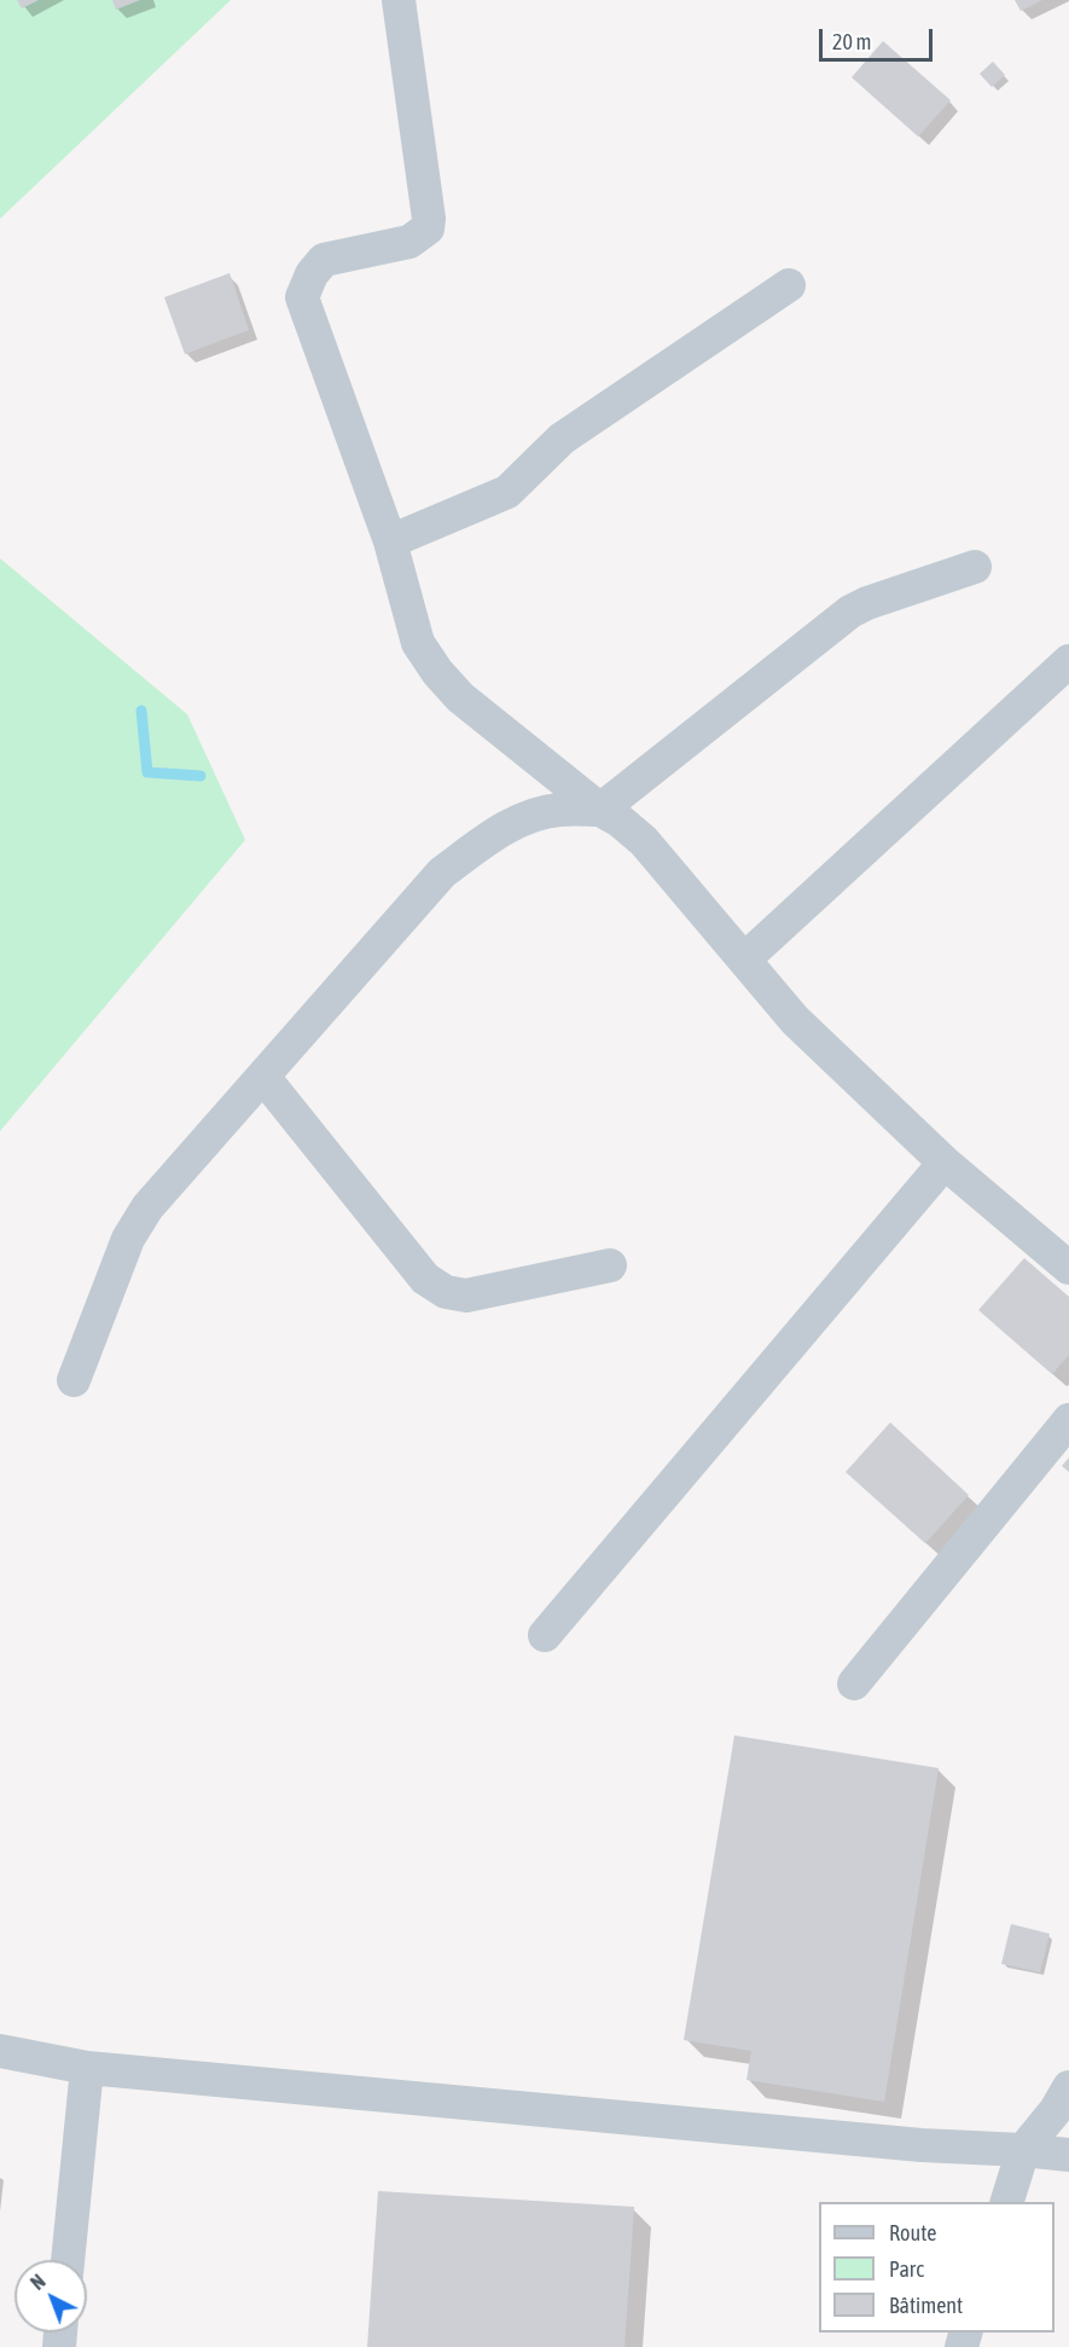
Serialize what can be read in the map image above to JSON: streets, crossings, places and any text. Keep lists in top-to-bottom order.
{
  "legend": ["Route", "Parc", "Bâtiment"],
  "scale_bar": "20 m",
  "north": "top left"
}
